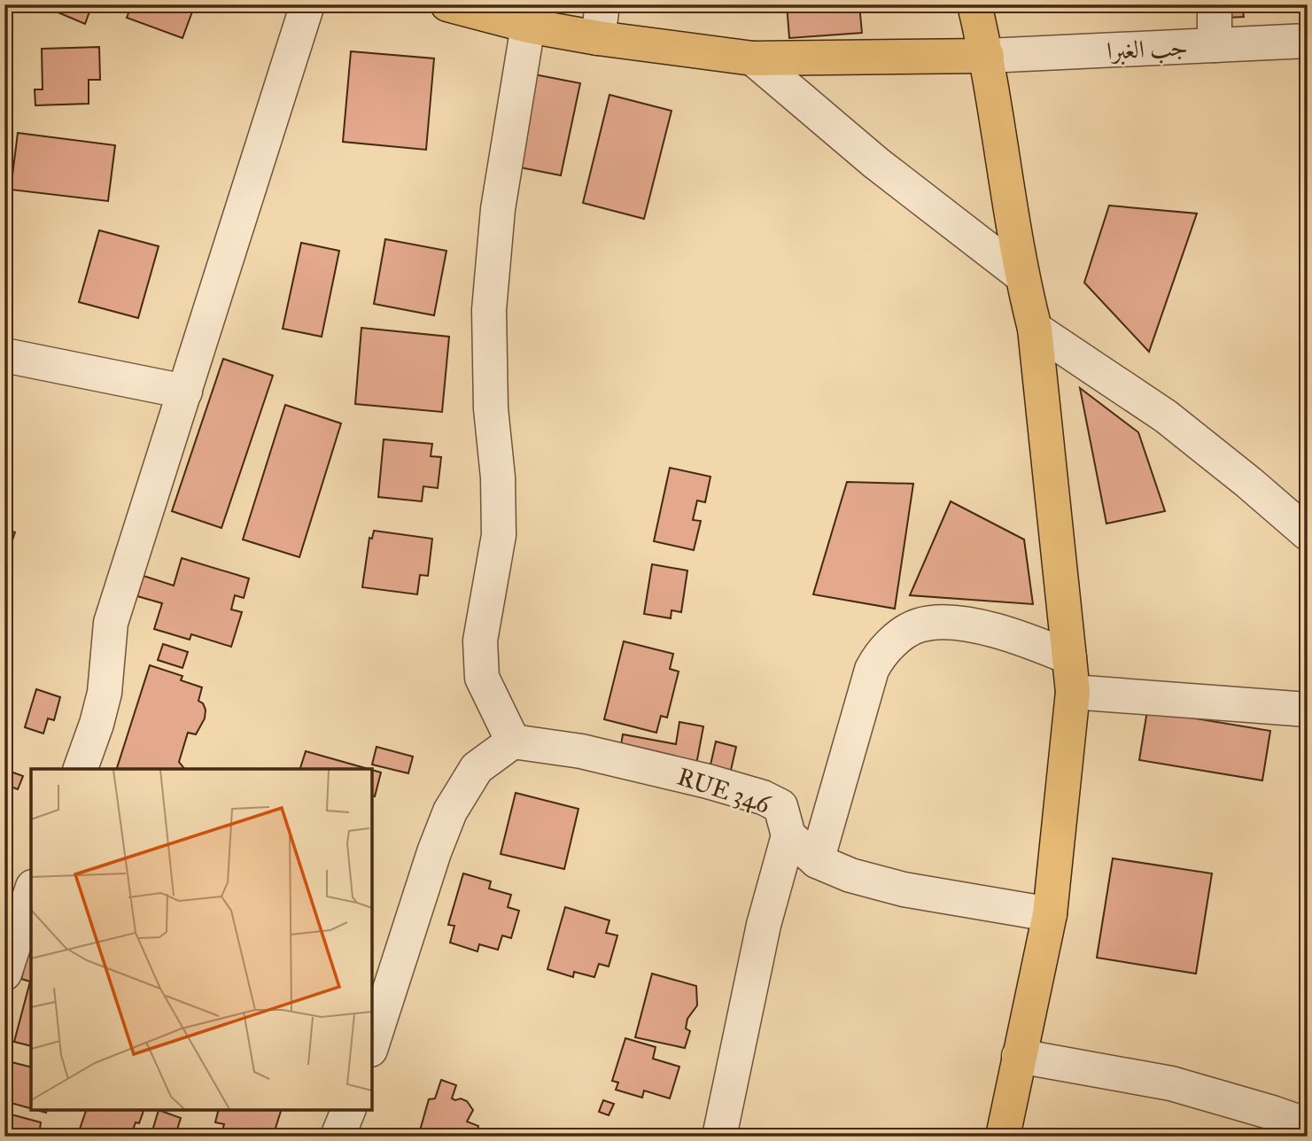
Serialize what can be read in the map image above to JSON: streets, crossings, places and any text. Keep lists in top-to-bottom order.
{
  "streets": {
    "street": ["جب الغبرا", "RUE 346"]
  }
}
